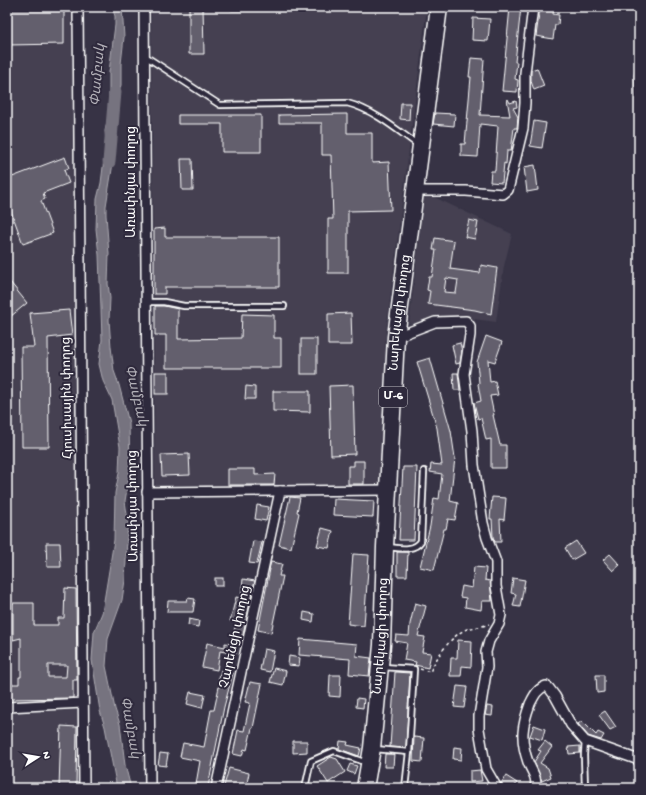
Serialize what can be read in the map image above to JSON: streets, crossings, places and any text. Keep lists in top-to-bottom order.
{
  "streets": {
    "highway": ["Նարեկացի փողոց", "Մ-6"],
    "street": ["Առափնյա փողոց", "Հյուսիսային փողոց", "Չարենցի փողոց"]
  },
  "water": ["Փամբակ"],
  "north": "right"
}
